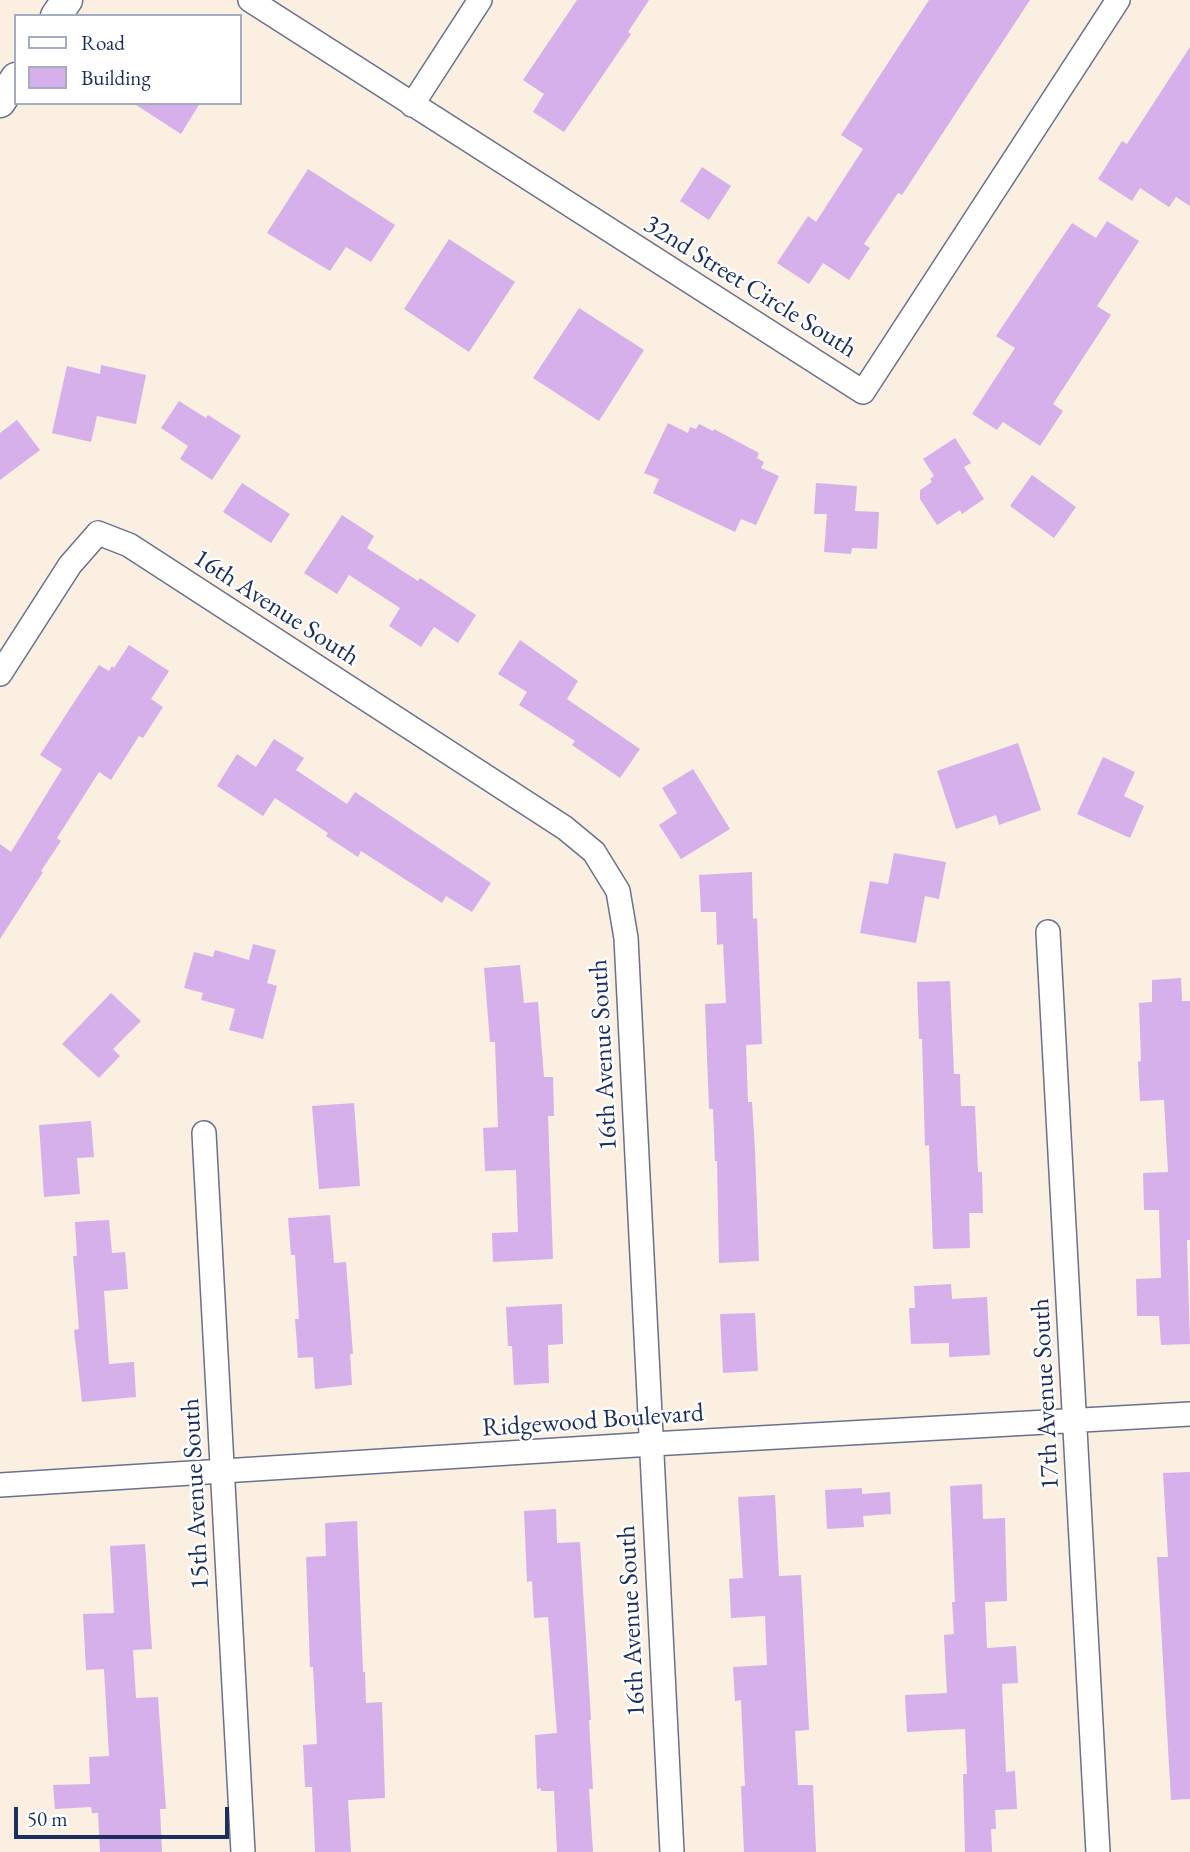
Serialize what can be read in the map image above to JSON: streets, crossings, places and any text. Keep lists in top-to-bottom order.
{
  "streets": {
    "street": [
      "32nd Street Circle South",
      "16th Avenue South",
      "17th Avenue South",
      "Ridgewood Boulevard",
      "15th Avenue South"
    ]
  },
  "crossings": [
    ["16th Avenue South", "Ridgewood Boulevard"],
    ["17th Avenue South", "Ridgewood Boulevard"],
    ["Ridgewood Boulevard", "15th Avenue South"]
  ],
  "legend": ["Road", "Building"],
  "scale_bar": "50 m"
}
